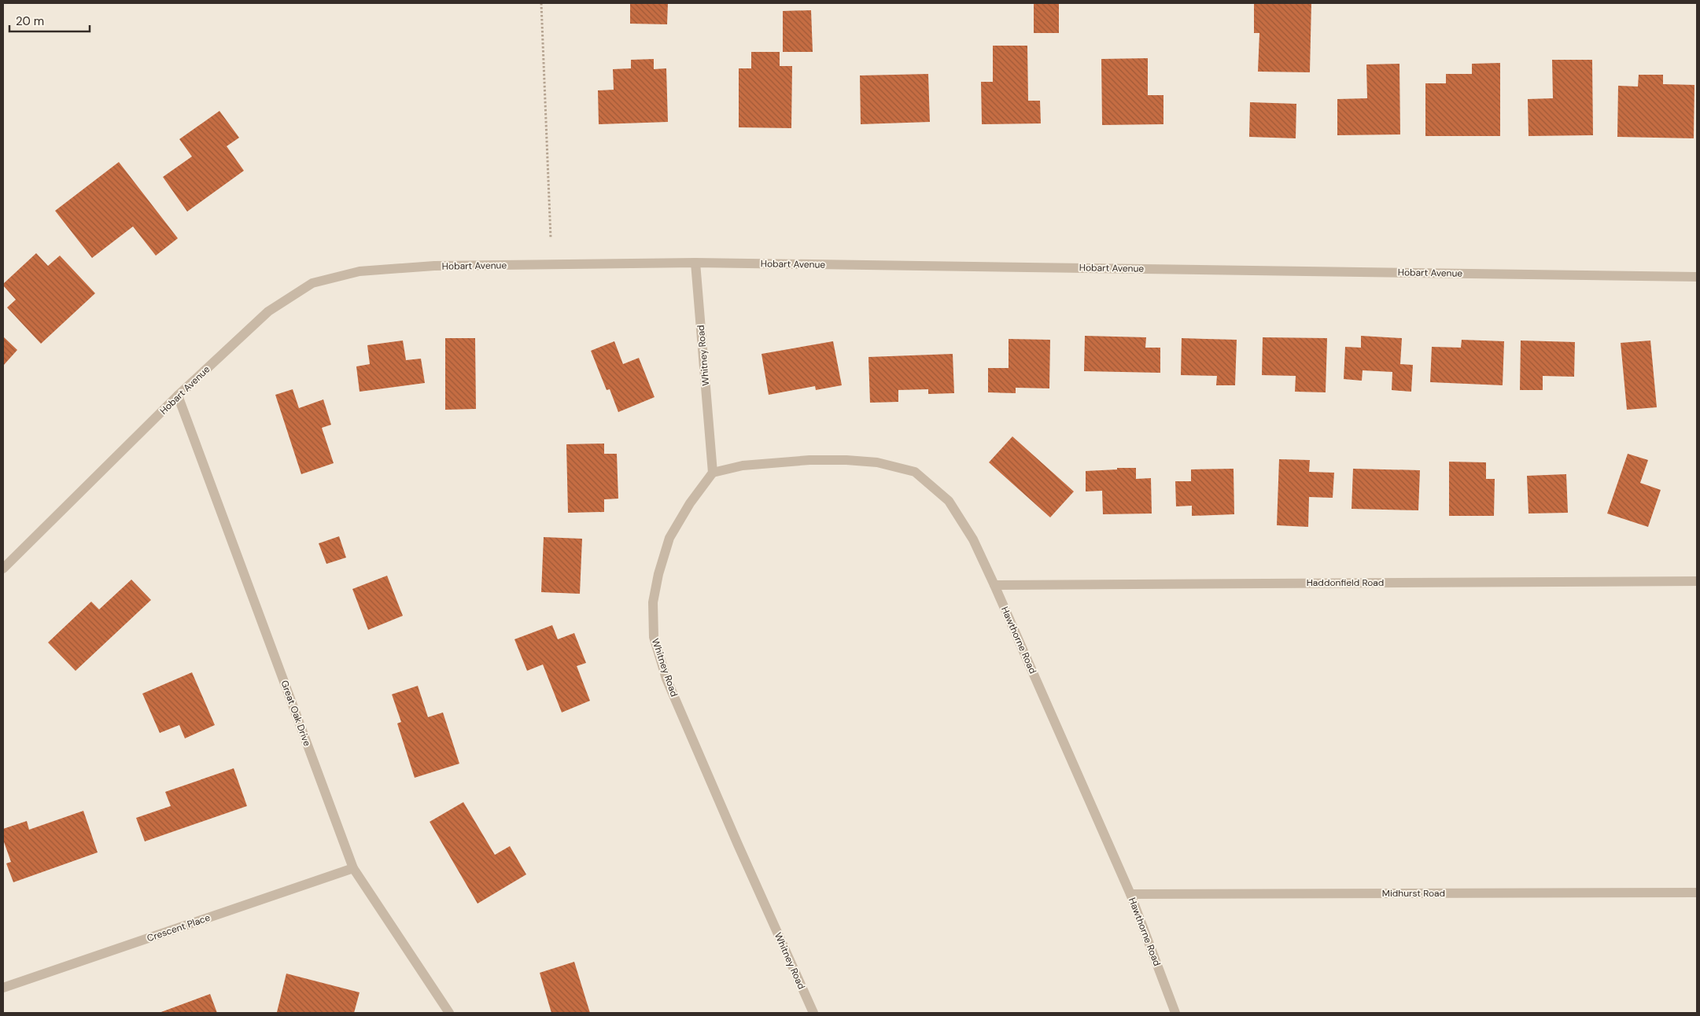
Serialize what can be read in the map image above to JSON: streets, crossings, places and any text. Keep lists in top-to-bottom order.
{
  "streets": {
    "street": [
      "Hobart Avenue",
      "Whitney Road",
      "Haddonfield Road",
      "Hawthorne Road",
      "Great Oak Drive",
      "Midhurst Road",
      "Crescent Place"
    ]
  },
  "crossings": [
    ["Hobart Avenue", "Whitney Road"],
    ["Hobart Avenue", "Great Oak Drive"],
    ["Whitney Road", "Hawthorne Road"],
    ["Haddonfield Road", "Hawthorne Road"],
    ["Hawthorne Road", "Midhurst Road"],
    ["Great Oak Drive", "Crescent Place"]
  ],
  "scale_bar": "20 m"
}
